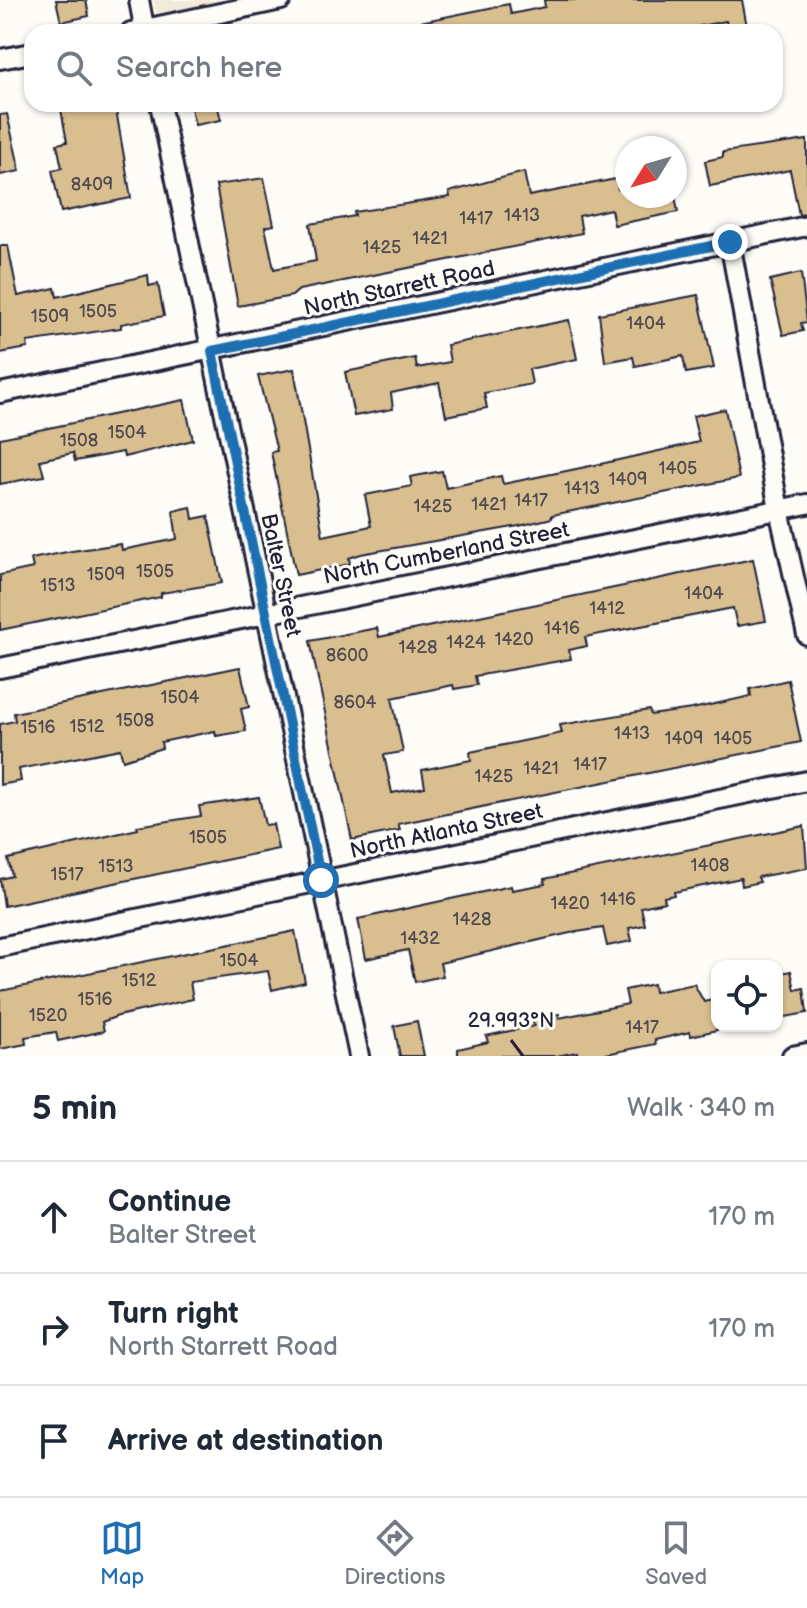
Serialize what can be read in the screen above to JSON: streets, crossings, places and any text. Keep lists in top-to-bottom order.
{
  "streets": {
    "street": [
      "North Starrett Road",
      "North Cumberland Street",
      "Balter Street",
      "North Atlanta Street"
    ]
  },
  "crossings": [
    ["North Starrett Road", "Balter Street"],
    ["North Cumberland Street", "Balter Street"],
    ["Balter Street", "North Atlanta Street"]
  ],
  "house_numbers": [
    "8409",
    "1413",
    "1417",
    "1421",
    "1425",
    "1505",
    "1509",
    "1404",
    "1504",
    "1508",
    "1405",
    "1409",
    "1413",
    "1417",
    "1421",
    "1425",
    "1505",
    "1509",
    "1513",
    "1404",
    "1412",
    "1416",
    "1420",
    "1424",
    "1428",
    "8600",
    "1504",
    "8604",
    "1508",
    "1512",
    "1516",
    "1413",
    "1409",
    "1405",
    "1417",
    "1421",
    "1425",
    "1505",
    "1408",
    "1513",
    "1517",
    "1416",
    "1420",
    "1428",
    "1432",
    "1504",
    "1512",
    "1516",
    "1520",
    "1417"
  ],
  "north": "bottom left",
  "page": {
    "search": "Search here",
    "heading": ["5 min", "Walk · 340 m"],
    "list": [
      ["Continue", "Balter Street", "170 m"],
      ["Turn right", "North Starrett Road", "170 m"],
      "Arrive at destination"
    ],
    "nav": ["Map", "Directions", "Saved"]
  },
  "coordinates": ["29.993°N"]
}
